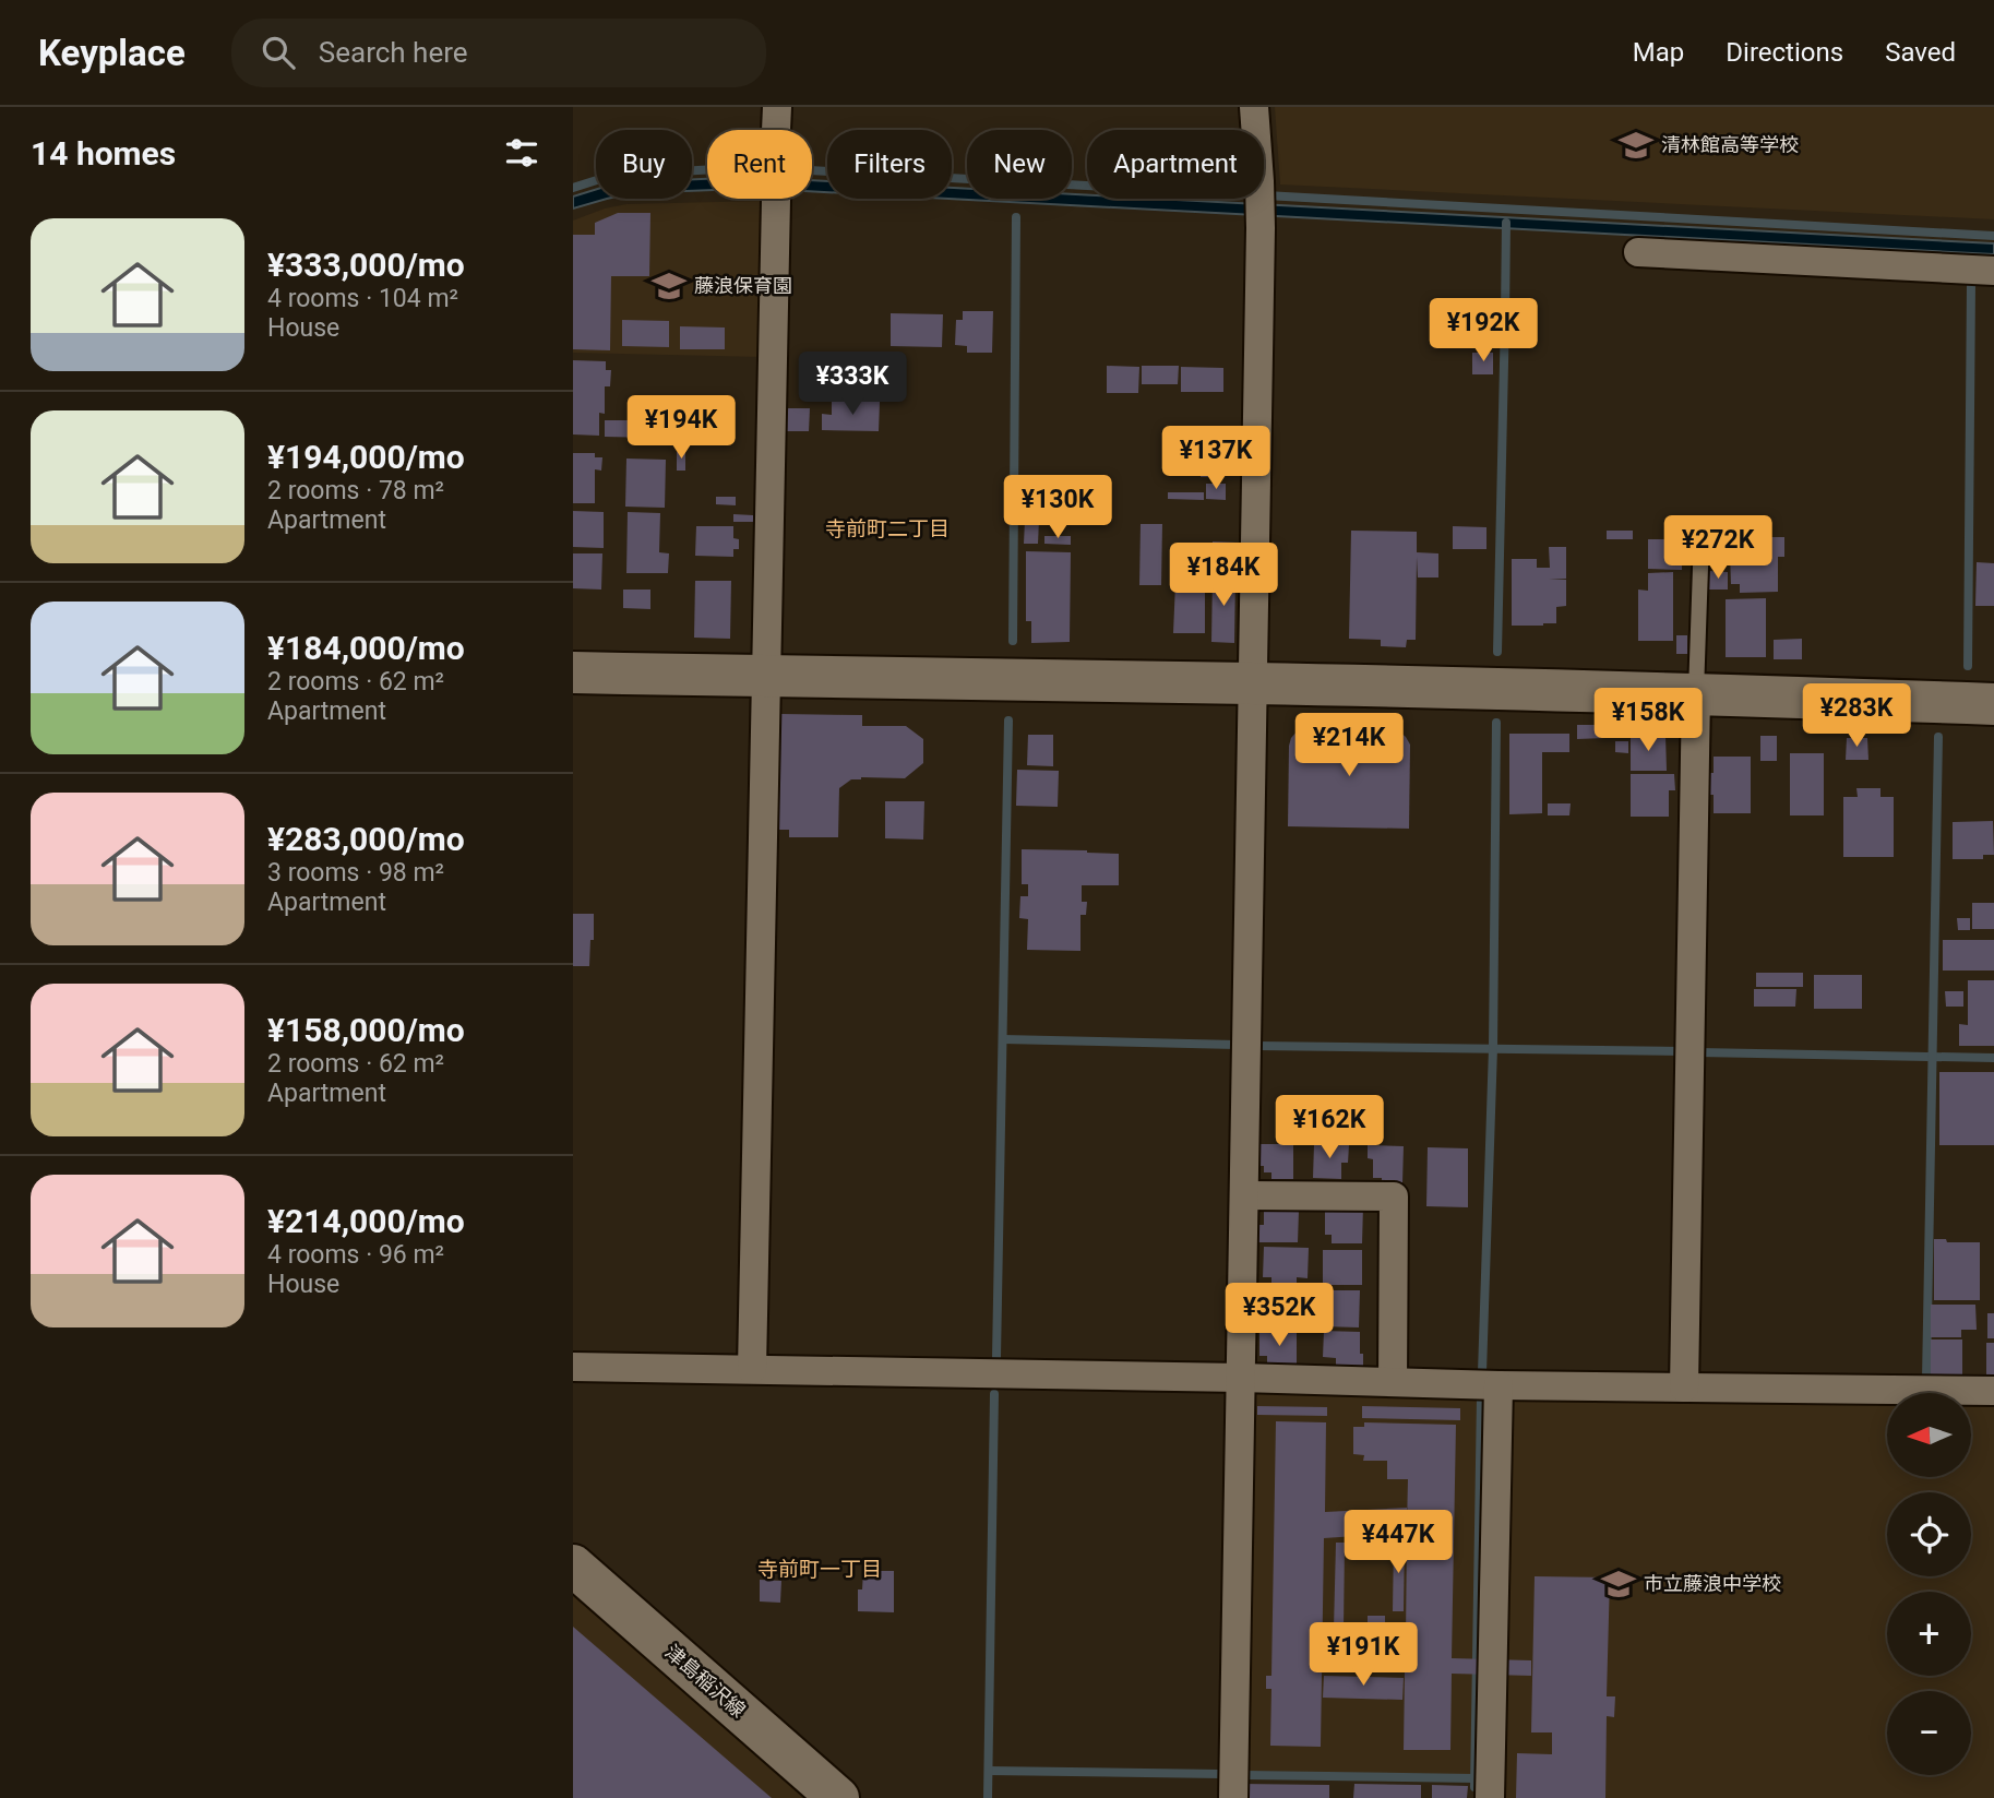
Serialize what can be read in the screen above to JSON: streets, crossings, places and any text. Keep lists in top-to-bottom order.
{
  "streets": {
    "street": ["津島稲沢線"]
  },
  "districts": ["寺前町二丁目", "寺前町一丁目"],
  "places": {
    "school or university": ["清林館高等学校", "藤浪保育園", "市立藤浪中学校"]
  },
  "north": "left",
  "page": {
    "header": "Keyplace",
    "search": "Search here",
    "nav": ["Map", "Directions", "Saved"],
    "heading": "14 homes",
    "chip": [
      "Buy",
      "Rent",
      "Filters",
      "New",
      "Apartment"
    ],
    "list": [
      {
        "name": "¥333,000/mo",
        "note": "4 rooms · 104 m² · House"
      },
      {
        "name": "¥194,000/mo",
        "note": "2 rooms · 78 m² · Apartment"
      },
      {
        "name": "¥184,000/mo",
        "note": "2 rooms · 62 m² · Apartment"
      },
      {
        "name": "¥283,000/mo",
        "note": "3 rooms · 98 m² · Apartment"
      },
      {
        "name": "¥158,000/mo",
        "note": "2 rooms · 62 m² · Apartment"
      },
      {
        "name": "¥214,000/mo",
        "note": "4 rooms · 96 m² · House"
      }
    ],
    "price": [
      "¥192K",
      "¥333K",
      "¥194K",
      "¥137K",
      "¥130K",
      "¥272K",
      "¥184K",
      "¥283K",
      "¥158K",
      "¥214K",
      "¥162K",
      "¥352K",
      "¥447K",
      "¥191K"
    ],
    "map_buttons": ["+", "−"]
  }
}
